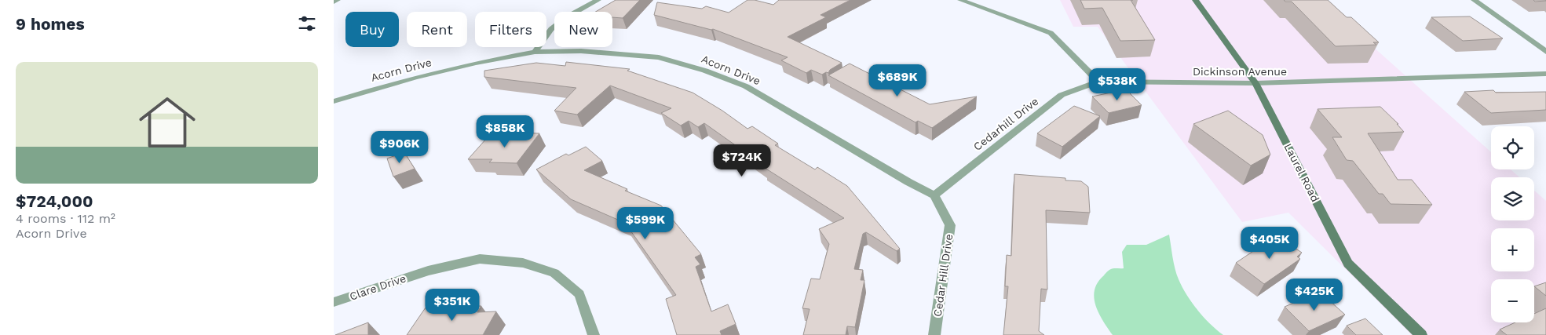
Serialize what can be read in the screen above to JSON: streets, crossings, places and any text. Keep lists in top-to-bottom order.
{
  "streets": {
    "main road": ["Laurel Road"],
    "street": [
      "Acorn Drive",
      "Dickinson Avenue",
      "Cedarhill Drive",
      "Cedar Hill Drive",
      "Clare Drive"
    ]
  },
  "crossings": [
    ["Acorn Drive", "Cedarhill Drive"],
    ["Acorn Drive", "Cedar Hill Drive"],
    ["Dickinson Avenue", "Cedarhill Drive"],
    ["Dickinson Avenue", "Laurel Road"],
    ["Cedarhill Drive", "Cedar Hill Drive"]
  ],
  "page": {
    "heading": "9 homes",
    "chip": [
      "Buy",
      "Rent",
      "Filters",
      "New"
    ],
    "list": [
      {
        "name": "$724,000",
        "note": "4 rooms · 112 m² · Acorn Drive"
      }
    ],
    "price": [
      "$689K",
      "$538K",
      "$858K",
      "$906K",
      "$724K",
      "$599K",
      "$405K",
      "$425K",
      "$351K"
    ],
    "map_buttons": ["+", "−"]
  }
}
